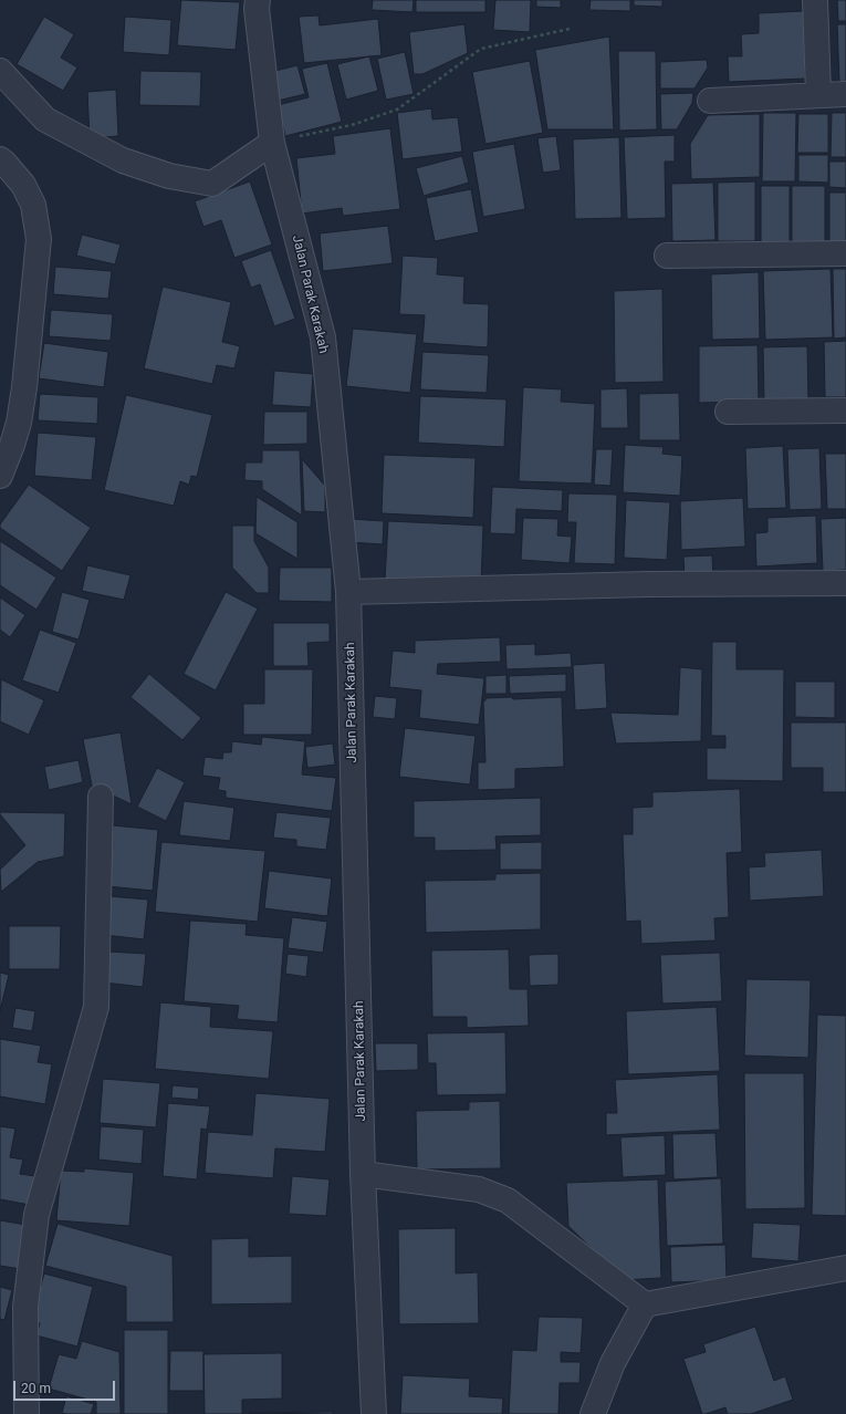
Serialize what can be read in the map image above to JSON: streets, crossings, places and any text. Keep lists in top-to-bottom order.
{
  "streets": {
    "street": ["Jalan Parak Karakah"]
  },
  "scale_bar": "20 m"
}
